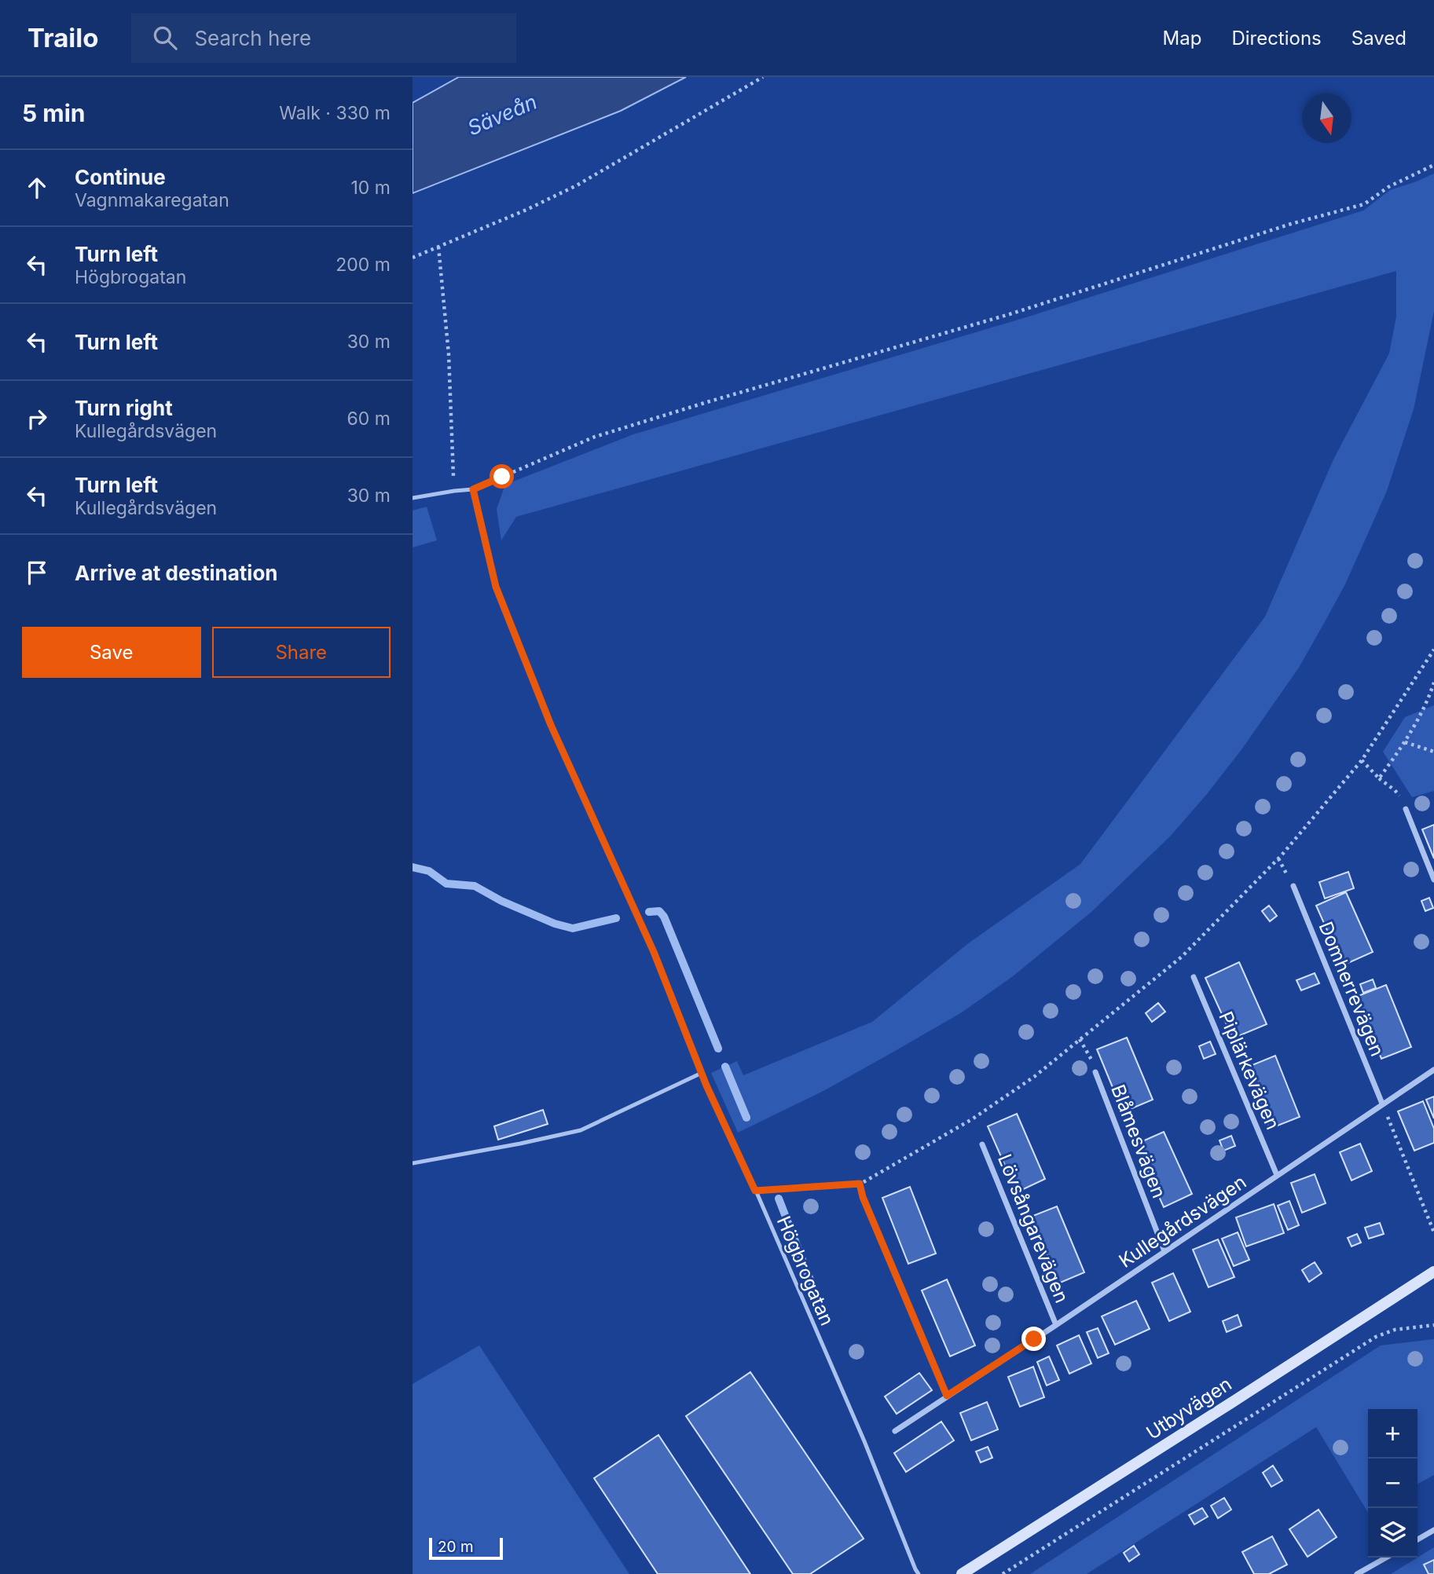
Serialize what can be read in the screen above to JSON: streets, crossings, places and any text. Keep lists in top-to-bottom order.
{
  "streets": {
    "street": [
      "Domherrevägen",
      "Piplärkevägen",
      "Blåmesvägen",
      "Kullegårdsvägen",
      "Lövsångarevägen",
      "Utbyvägen"
    ],
    "lane": ["Högbrogatan"]
  },
  "crossings": [
    ["Domherrevägen", "Kullegårdsvägen"],
    ["Piplärkevägen", "Kullegårdsvägen"],
    ["Blåmesvägen", "Kullegårdsvägen"],
    ["Kullegårdsvägen", "Lövsångarevägen"]
  ],
  "water": ["Säveån"],
  "scale_bar": "20 m",
  "north": "bottom",
  "page": {
    "header": "Trailo",
    "search": "Search here",
    "nav": ["Map", "Directions", "Saved"],
    "heading": ["5 min", "Walk · 330 m"],
    "list": [
      ["Continue", "Vagnmakaregatan", "10 m"],
      ["Turn left", "Högbrogatan", "200 m"],
      ["Turn left", "30 m"],
      ["Turn right", "Kullegårdsvägen", "60 m"],
      ["Turn left", "Kullegårdsvägen", "30 m"],
      "Arrive at destination"
    ],
    "buttons": ["Save", "Share"],
    "map_buttons": ["+", "−"],
    "scale": "20 m"
  }
}
